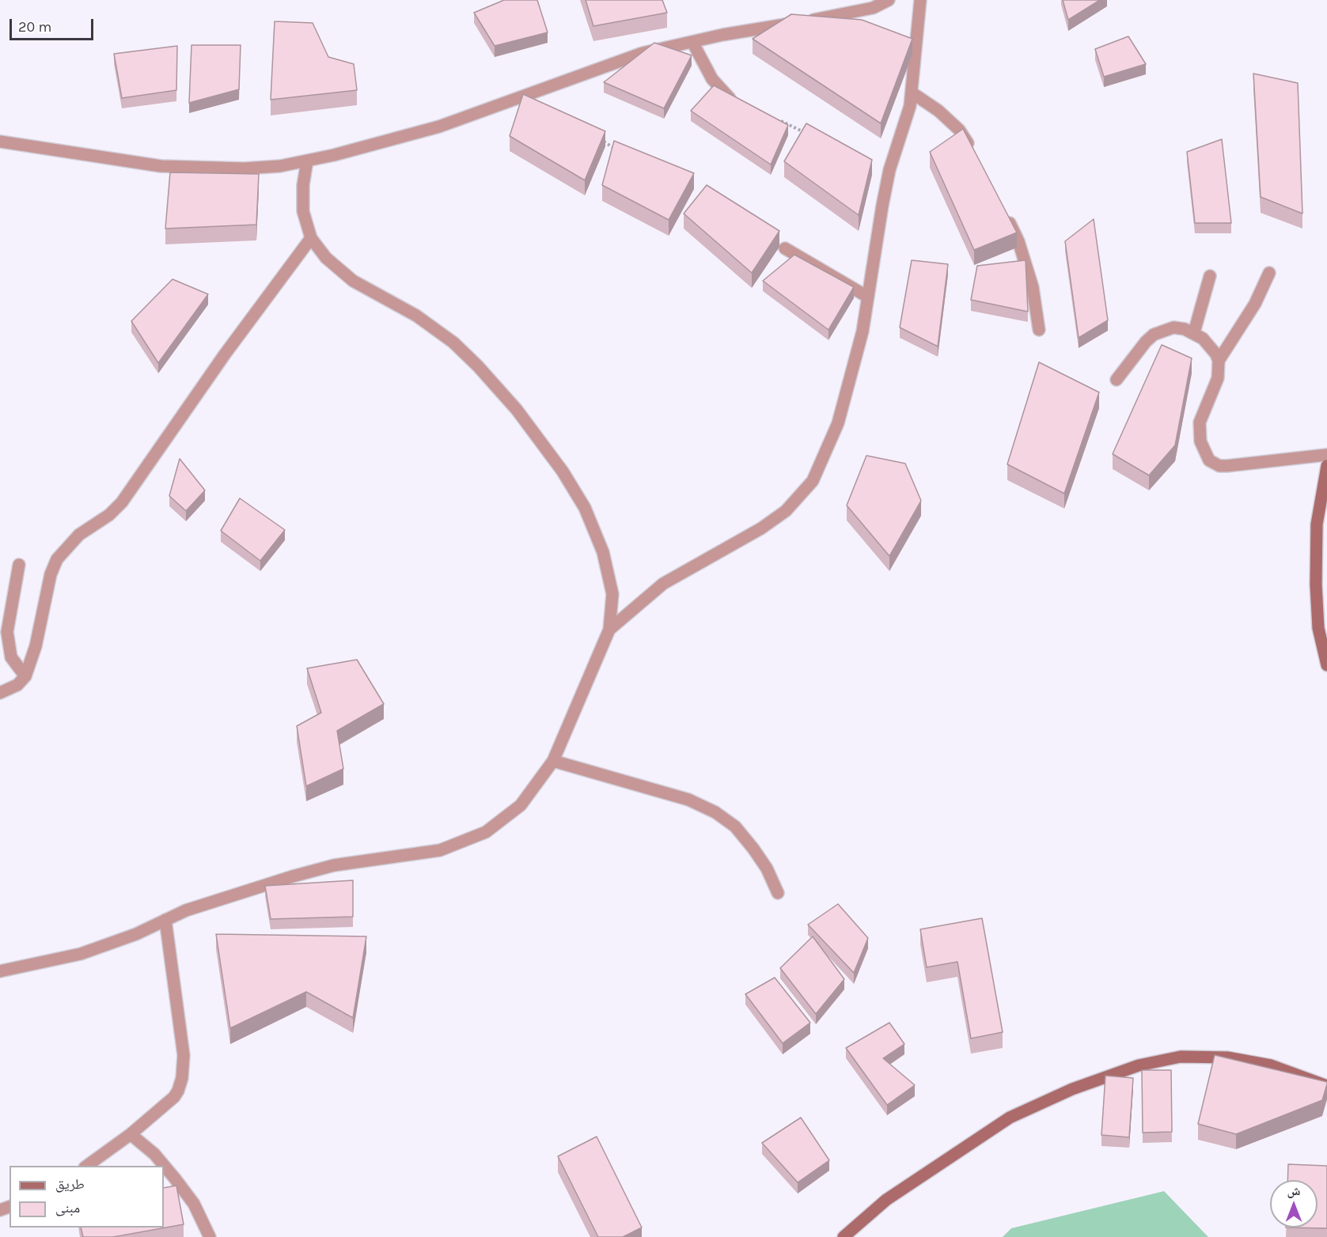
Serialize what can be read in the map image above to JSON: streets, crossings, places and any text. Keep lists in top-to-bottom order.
{
  "legend": ["طريق", "مبنى"],
  "scale_bar": "20 m",
  "north": "top"
}
